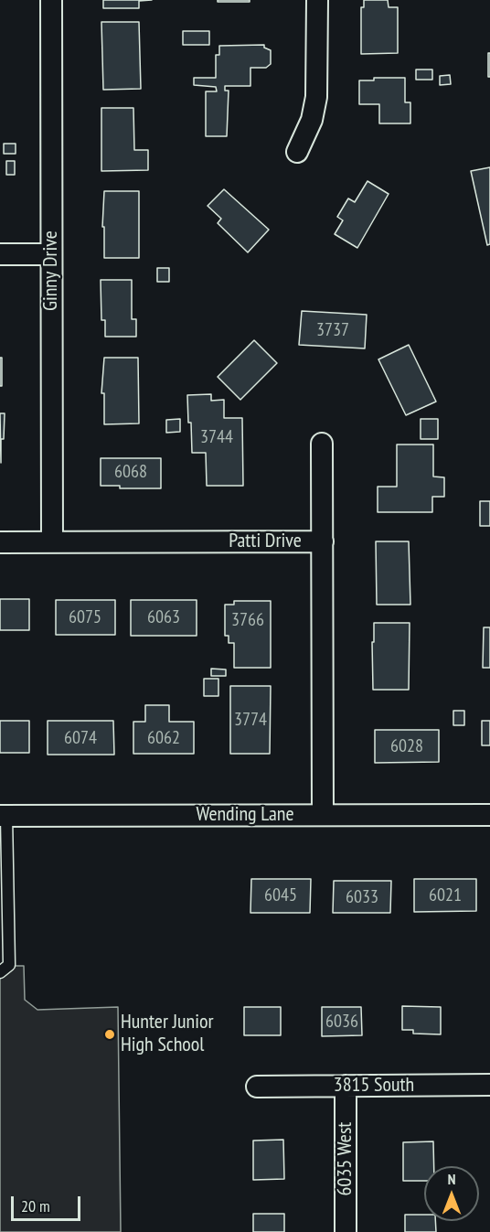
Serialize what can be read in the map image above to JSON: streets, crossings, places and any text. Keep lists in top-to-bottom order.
{
  "streets": {
    "street": [
      "Ginny Drive",
      "Patti Drive",
      "Wending Lane",
      "3815 South",
      "6035 West"
    ]
  },
  "crossings": [
    ["Ginny Drive", "Patti Drive"],
    ["Patti Drive", "Wending Lane"],
    ["3815 South", "6035 West"]
  ],
  "places": ["Hunter Junior High School"],
  "house_numbers": [
    "3737",
    "3744",
    "6068",
    "6075",
    "6063",
    "3766",
    "3774",
    "6074",
    "6062",
    "6028",
    "6045",
    "6021",
    "6033",
    "6036"
  ],
  "scale_bar": "20 m",
  "north": "top"
}
